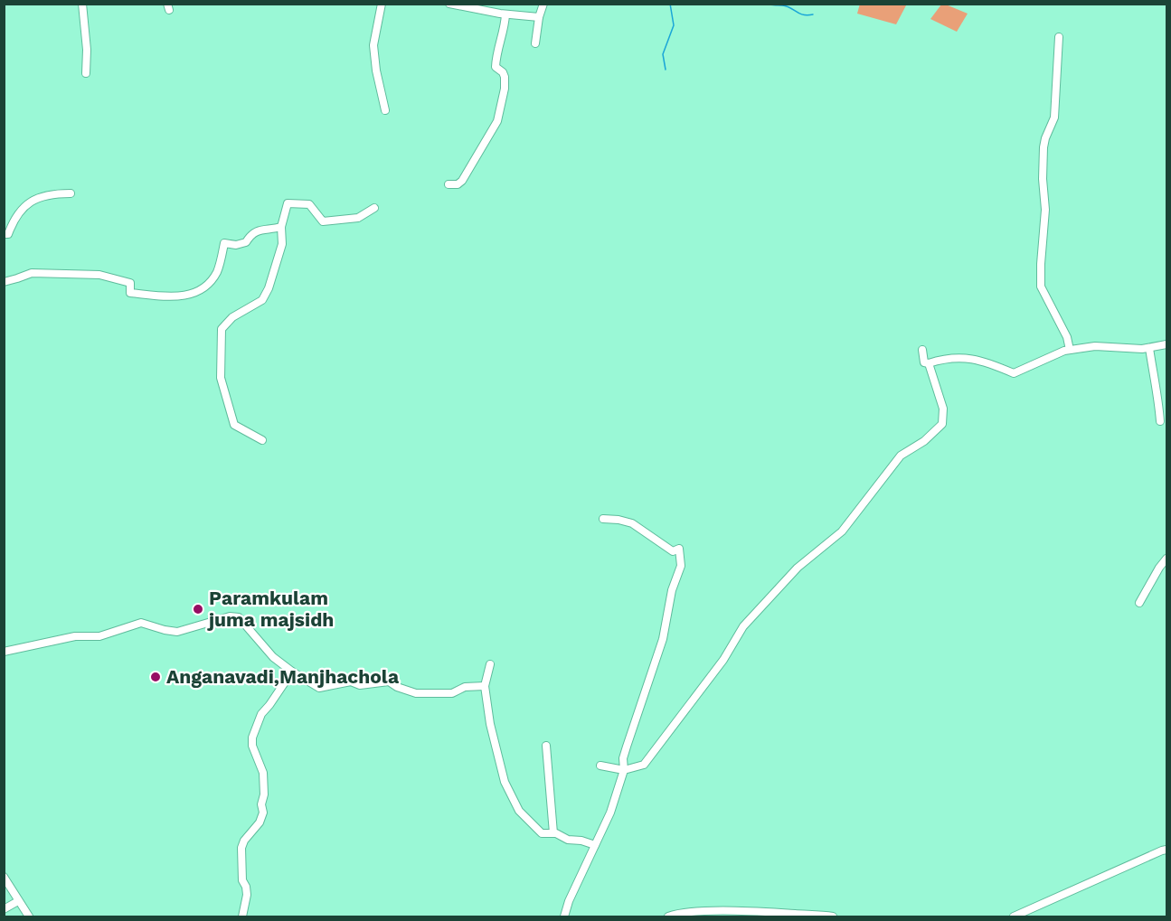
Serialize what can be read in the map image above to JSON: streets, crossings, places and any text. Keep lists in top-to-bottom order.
{
  "places": ["Paramkulam juma majsidh", "Anganavadi,Manjhachola"]
}
